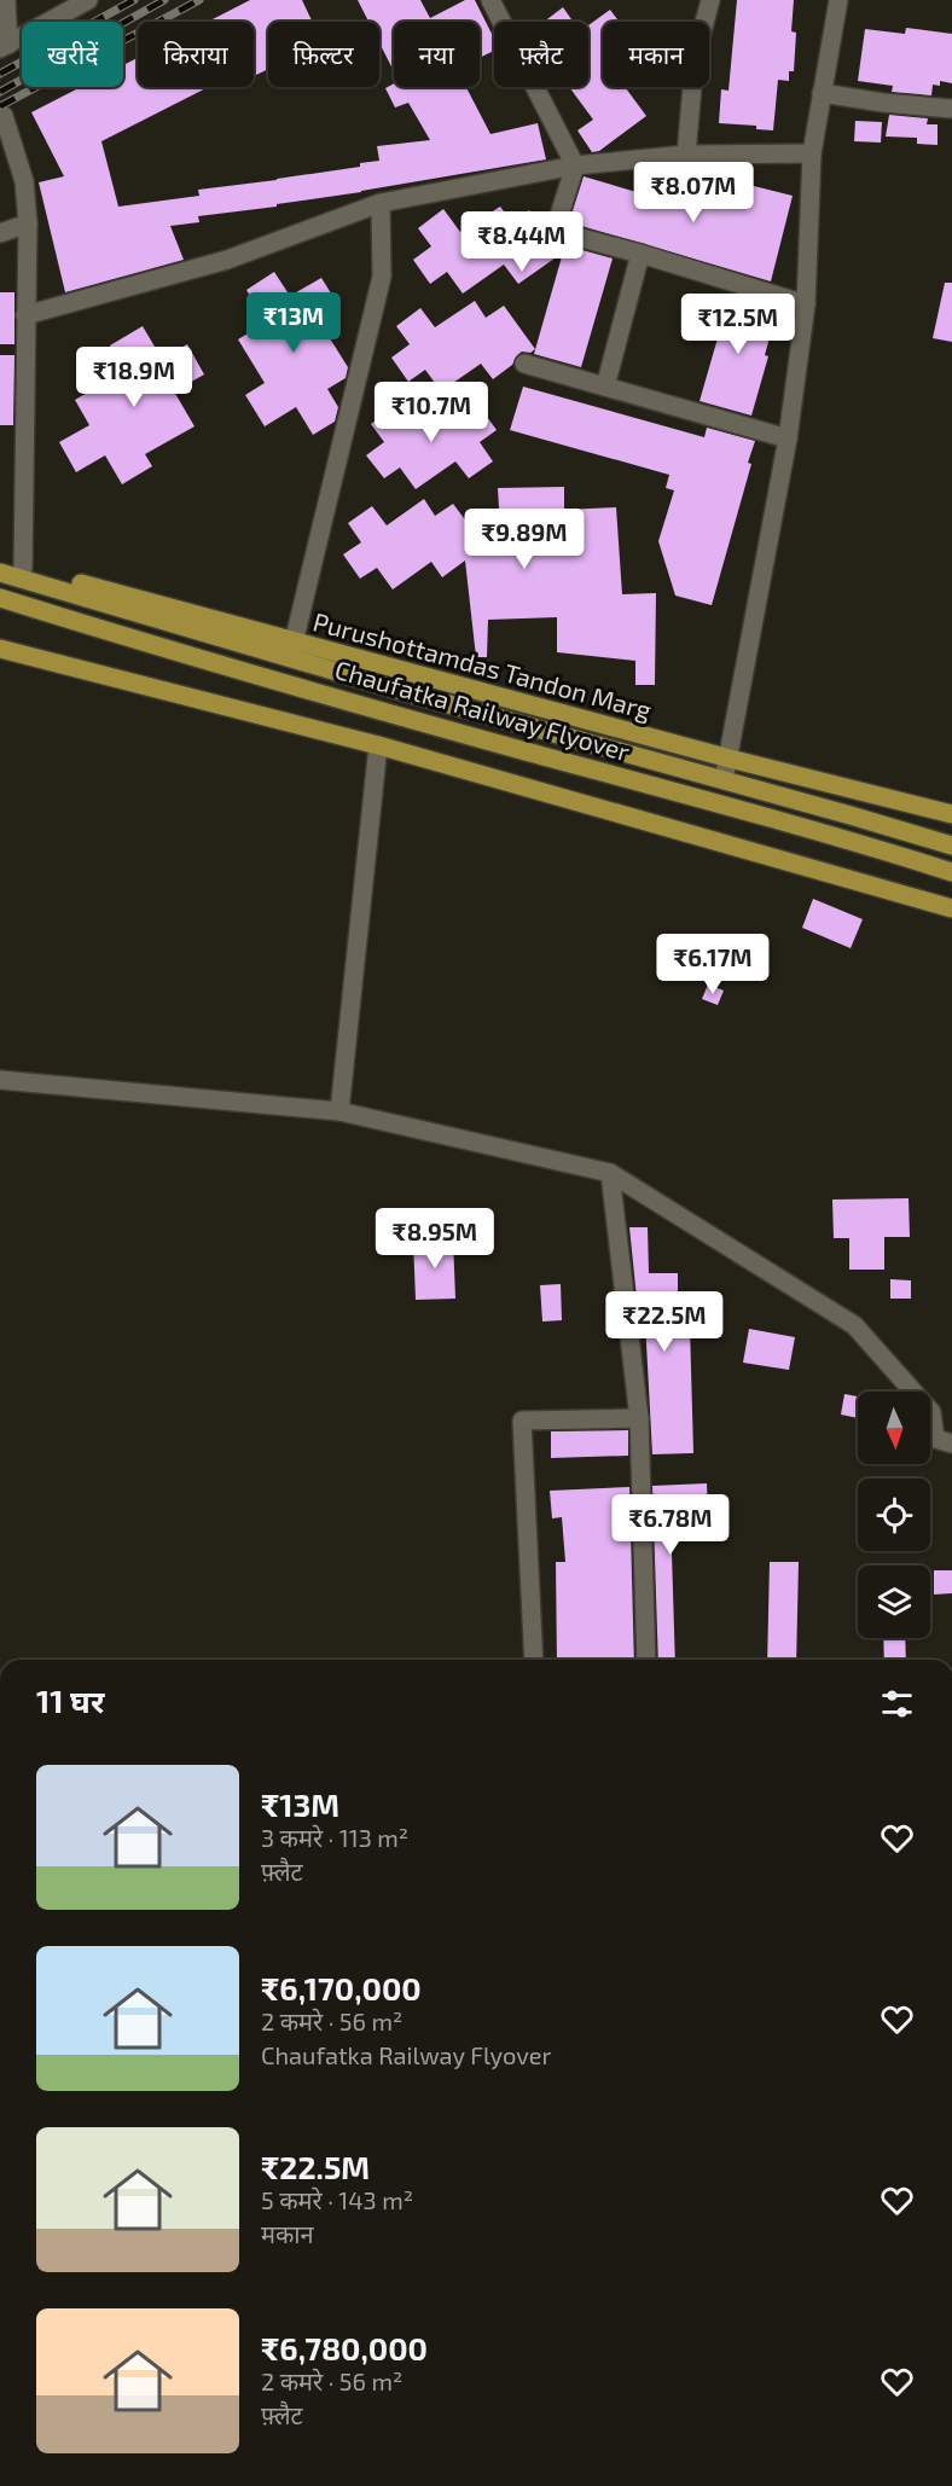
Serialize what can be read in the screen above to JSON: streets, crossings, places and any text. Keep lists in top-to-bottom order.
{
  "streets": {
    "main road": ["Purushottamdas Tandon Marg", "Chaufatka Railway Flyover"]
  },
  "north": "bottom",
  "page": {
    "chip": [
      "खरीदें",
      "किराया",
      "फ़िल्टर",
      "नया",
      "फ़्लैट",
      "मकान"
    ],
    "price": [
      "₹8.07M",
      "₹8.44M",
      "₹13M",
      "₹12.5M",
      "₹18.9M",
      "₹10.7M",
      "₹9.89M",
      "₹6.17M",
      "₹8.95M",
      "₹22.5M",
      "₹6.78M"
    ],
    "heading": "11 घर",
    "list": [
      {
        "name": "₹13M",
        "note": "3 कमरे · 113 m² · फ़्लैट"
      },
      {
        "name": "₹6,170,000",
        "note": "2 कमरे · 56 m² · Chaufatka Railway Flyover"
      },
      {
        "name": "₹22.5M",
        "note": "5 कमरे · 143 m² · मकान"
      },
      {
        "name": "₹6,780,000",
        "note": "2 कमरे · 56 m² · फ़्लैट"
      }
    ]
  }
}
